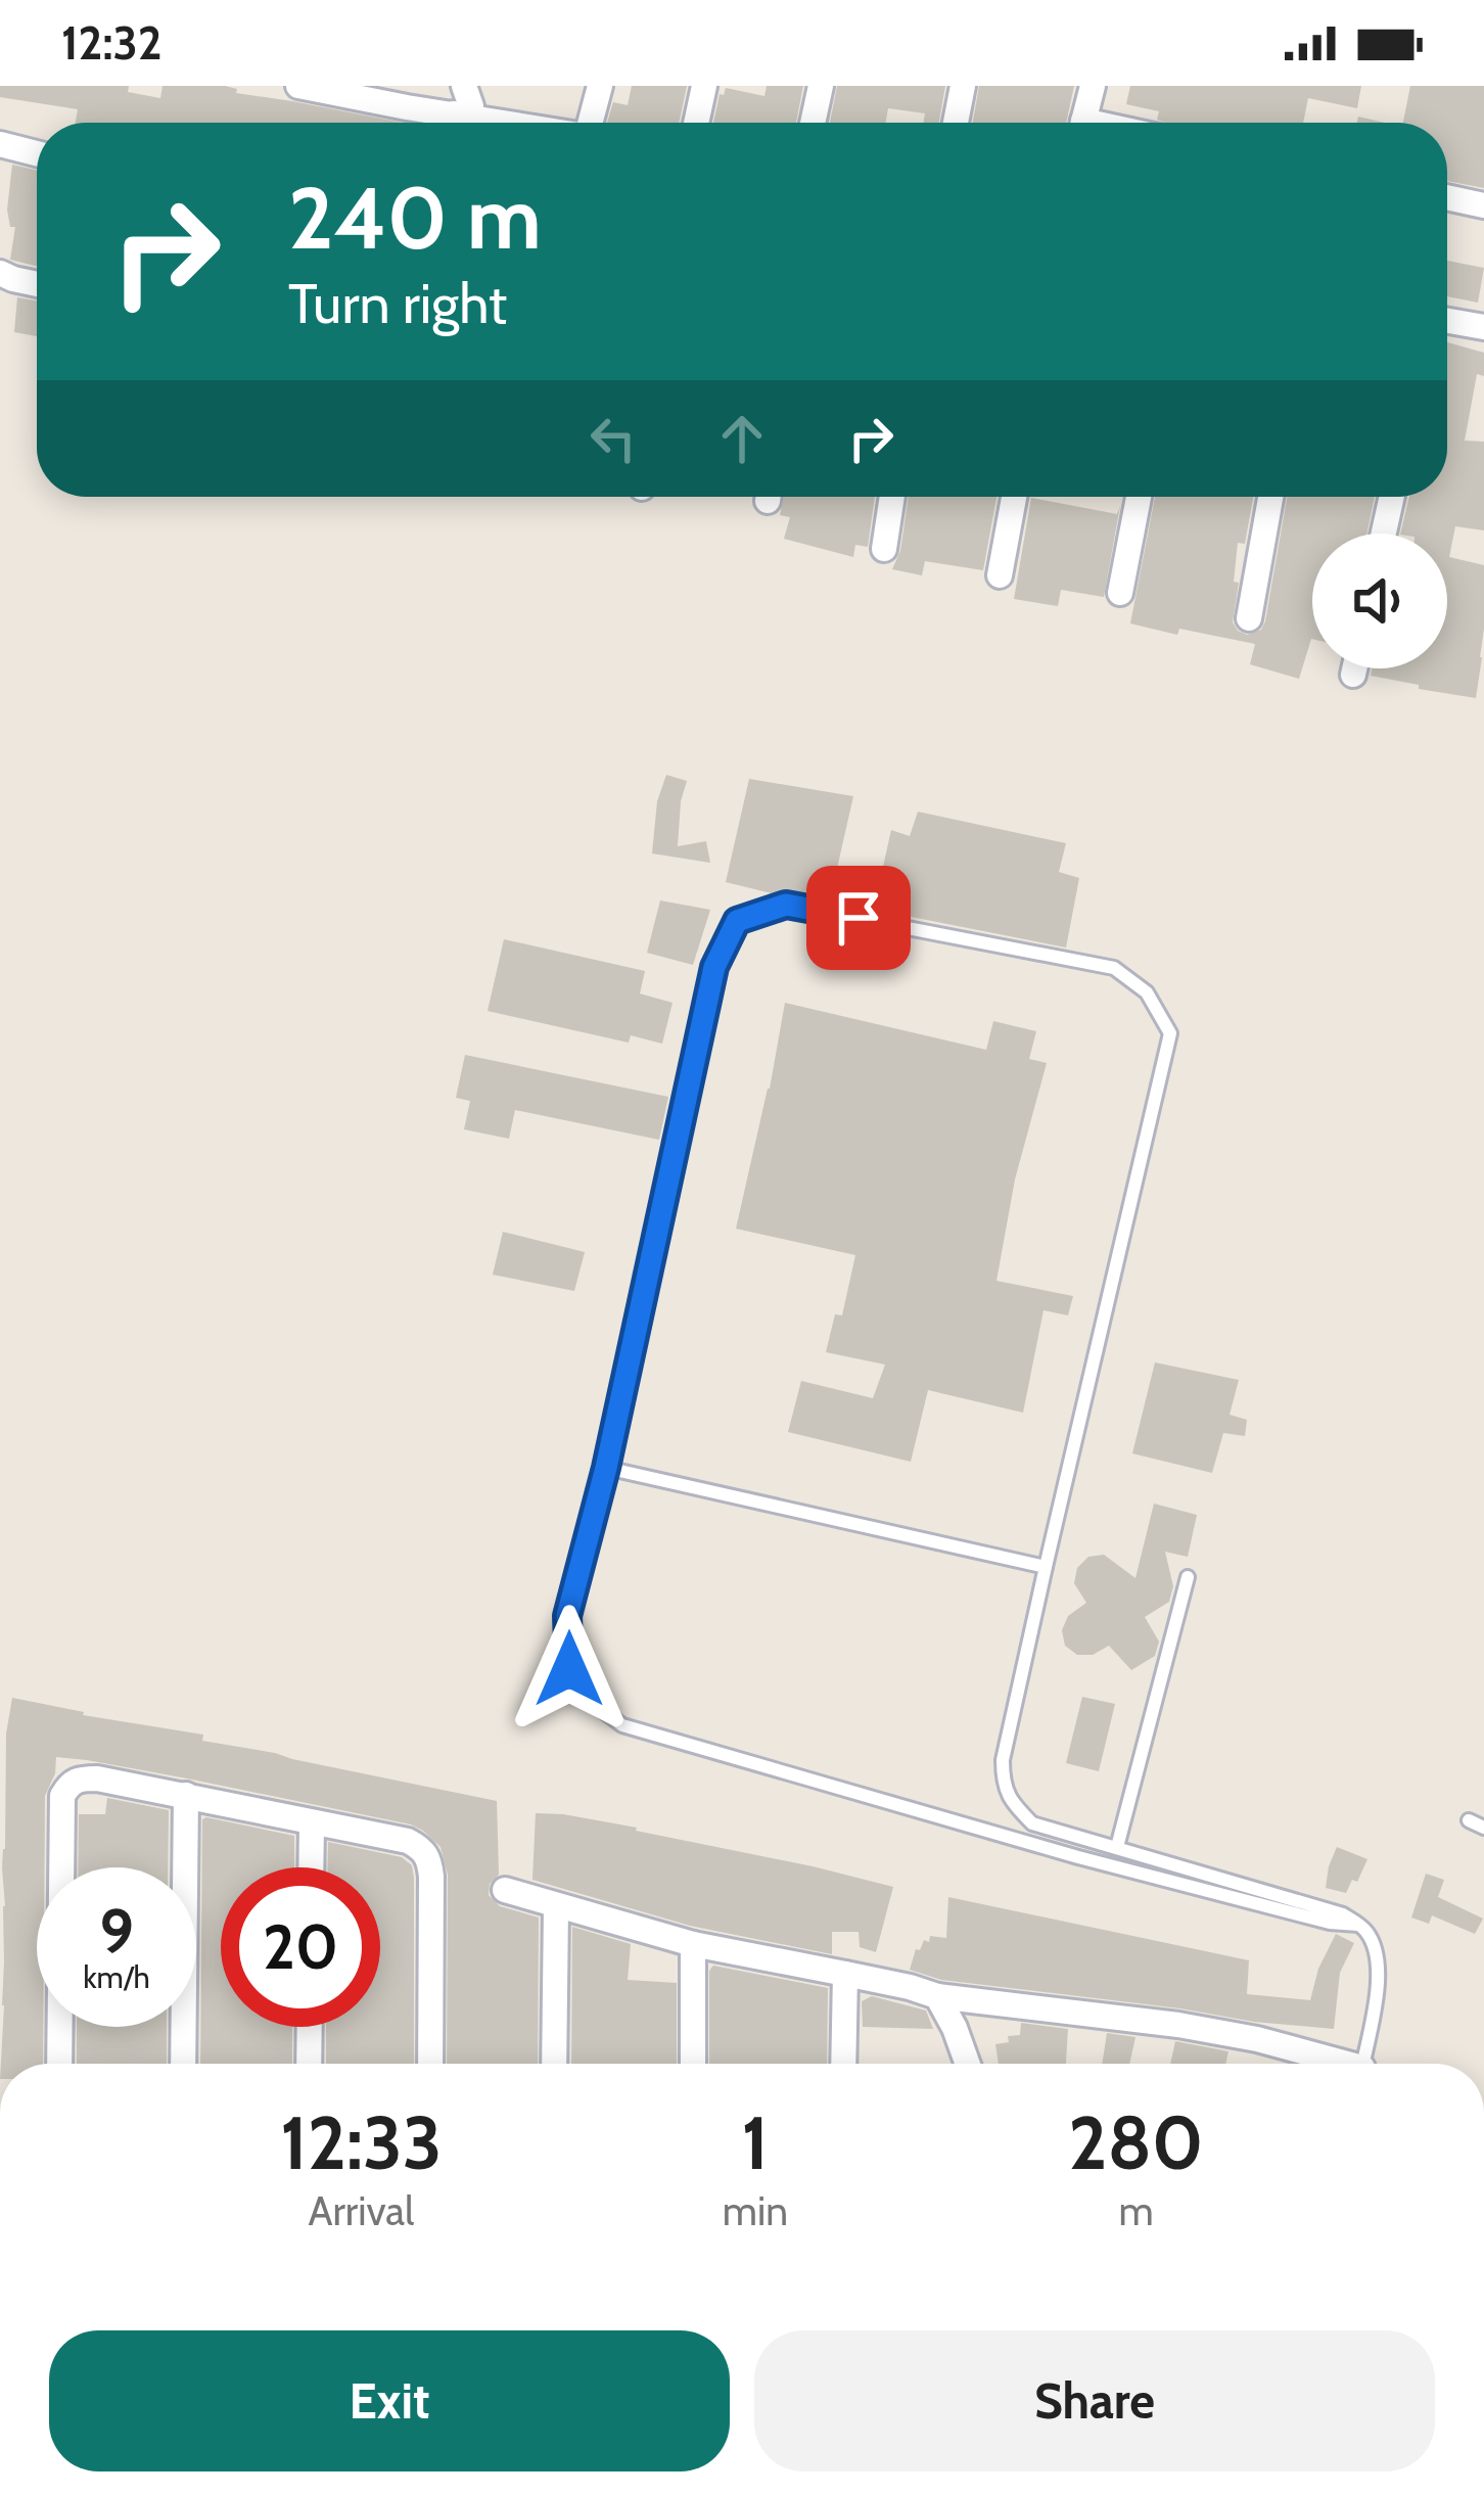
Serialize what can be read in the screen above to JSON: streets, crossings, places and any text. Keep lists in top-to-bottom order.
{
  "page": {
    "status": "12:32",
    "turn": ["240 m", "Turn right"],
    "speed": "9 km/h",
    "limit": "20",
    "eta": [
      "12:33",
      "Arrival",
      "1",
      "min",
      "280",
      "m"
    ],
    "buttons": ["Exit", "Share"]
  }
}
